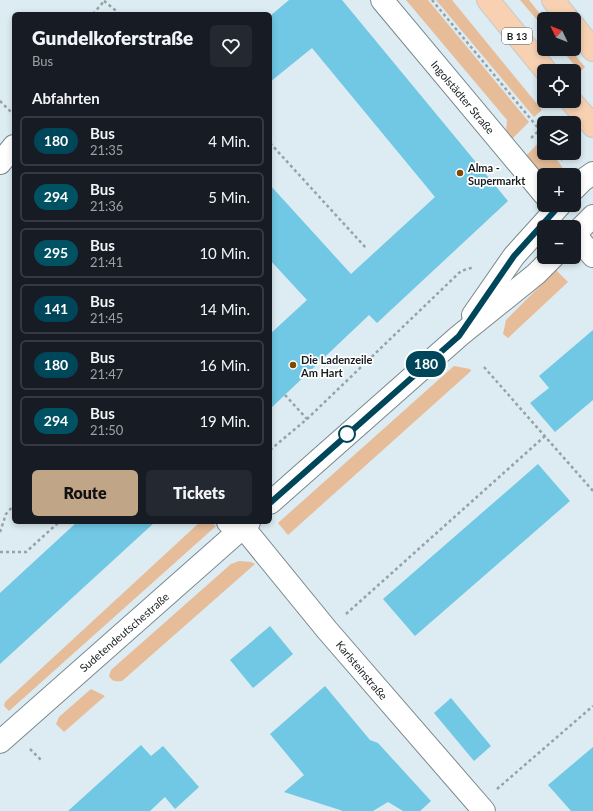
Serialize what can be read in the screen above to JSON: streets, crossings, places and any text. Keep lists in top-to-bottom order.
{
  "streets": {
    "main road": ["B 13"],
    "street": ["Ingolstädter Straße", "Sudetendeutschestraße", "Karlsteinstraße"]
  },
  "crossings": [
    ["Sudetendeutschestraße", "Karlsteinstraße"]
  ],
  "places": ["Alma - Supermarkt", "Die Ladenzeile Am Hart"],
  "lines": ["bus line 180"],
  "north": "top left",
  "page": {
    "on_map": "180",
    "map_buttons": ["+", "−"],
    "heading": [
      ["Gundelkoferstraße", "Bus"],
      "Abfahrten"
    ],
    "list": [
      {
        "mark": "180",
        "name": "Bus",
        "note": "21:35",
        "value": "4 Min."
      },
      {
        "mark": "294",
        "name": "Bus",
        "note": "21:36",
        "value": "5 Min."
      },
      {
        "mark": "295",
        "name": "Bus",
        "note": "21:41",
        "value": "10 Min."
      },
      {
        "mark": "141",
        "name": "Bus",
        "note": "21:45",
        "value": "14 Min."
      },
      {
        "mark": "180",
        "name": "Bus",
        "note": "21:47",
        "value": "16 Min."
      },
      {
        "mark": "294",
        "name": "Bus",
        "note": "21:50",
        "value": "19 Min."
      }
    ],
    "buttons": ["Route", "Tickets"]
  }
}
